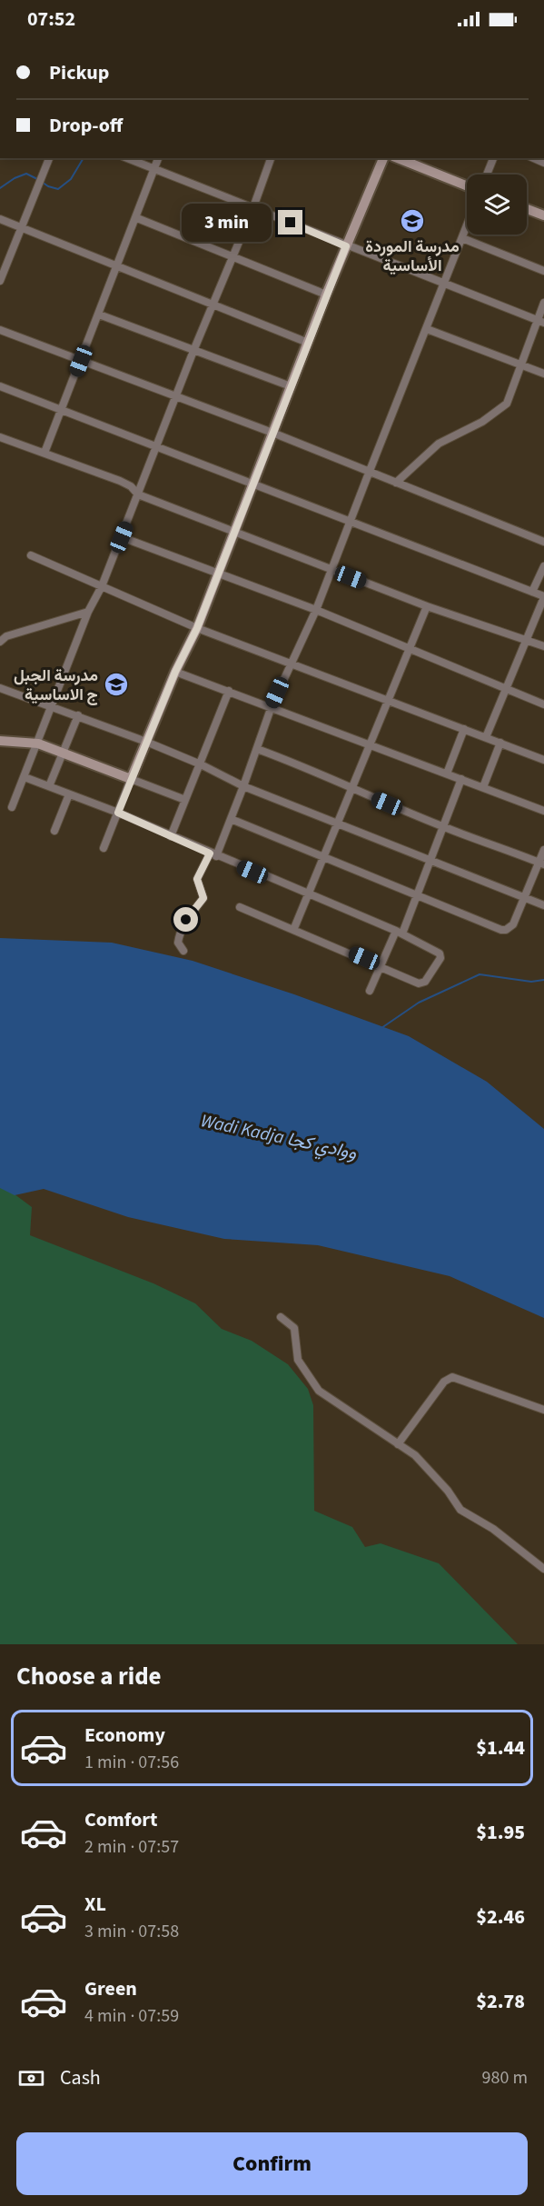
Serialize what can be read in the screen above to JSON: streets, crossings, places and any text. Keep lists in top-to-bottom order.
{
  "water": ["Wadi Kadja ووادي كجا"],
  "places": {
    "school or university": ["مدرسة الموردة الأساسية", "مدرسة الجبل ج الاساسية"]
  },
  "page": {
    "status": "07:52",
    "banner": ["Pickup", "Drop-off"],
    "bubble": "3 min",
    "heading": "Choose a ride",
    "list": [
      {
        "name": "Economy",
        "note": "1 min · 07:56",
        "value": "$1.44"
      },
      {
        "name": "Comfort",
        "note": "2 min · 07:57",
        "value": "$1.95"
      },
      {
        "name": "XL",
        "note": "3 min · 07:58",
        "value": "$2.46"
      },
      {
        "name": "Green",
        "note": "4 min · 07:59",
        "value": "$2.78"
      }
    ],
    "pay": ["Cash", "980 m"],
    "buttons": "Confirm"
  }
}
